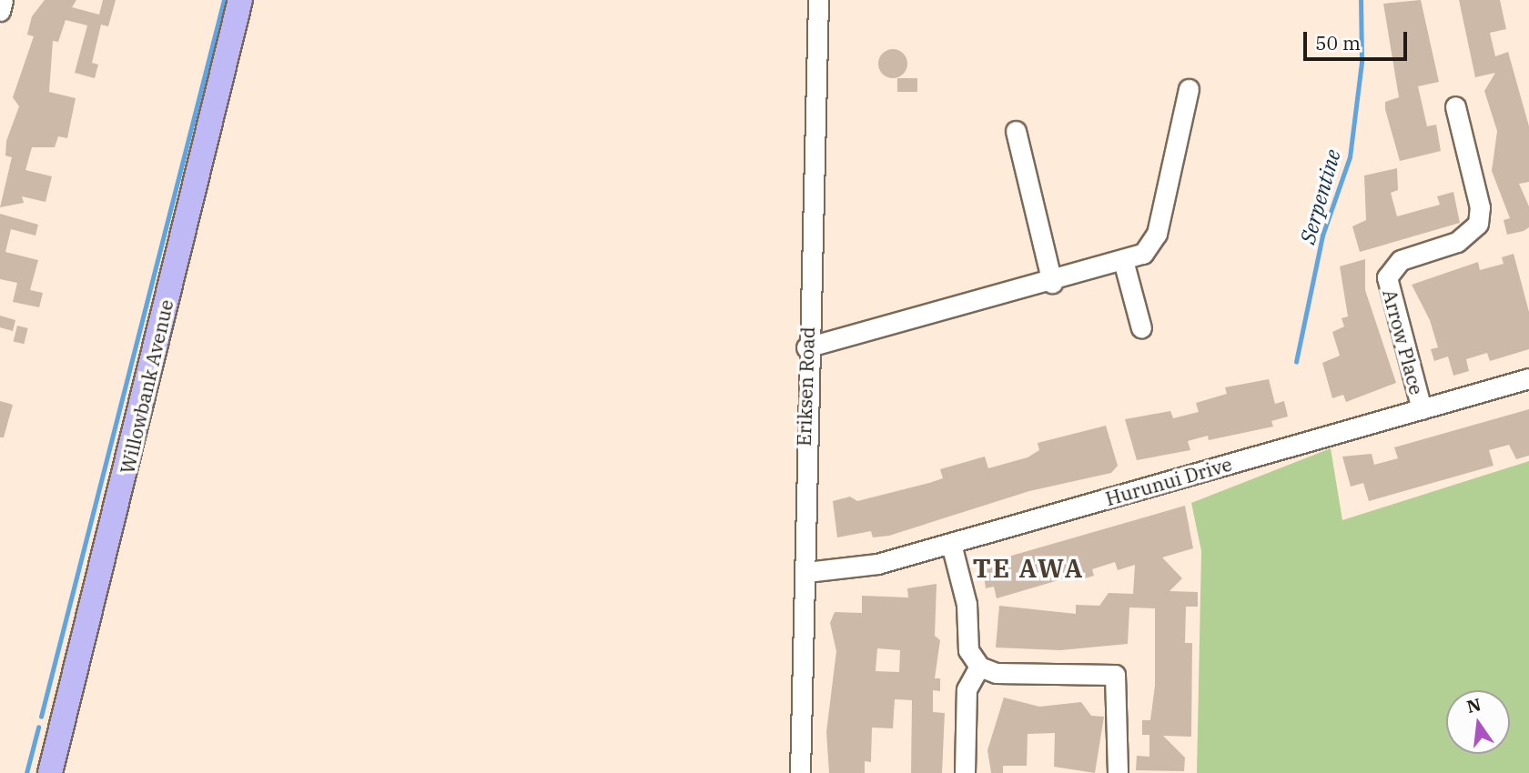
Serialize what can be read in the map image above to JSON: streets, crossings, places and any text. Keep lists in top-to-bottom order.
{
  "streets": {
    "main road": ["Willowbank Avenue"],
    "street": ["Arrow Place", "Eriksen Road", "Hurunui Drive"]
  },
  "crossings": [
    ["Arrow Place", "Hurunui Drive"],
    ["Eriksen Road", "Hurunui Drive"]
  ],
  "districts": ["TE AWA"],
  "water": ["Serpentine"],
  "scale_bar": "50 m",
  "north": "top"
}
